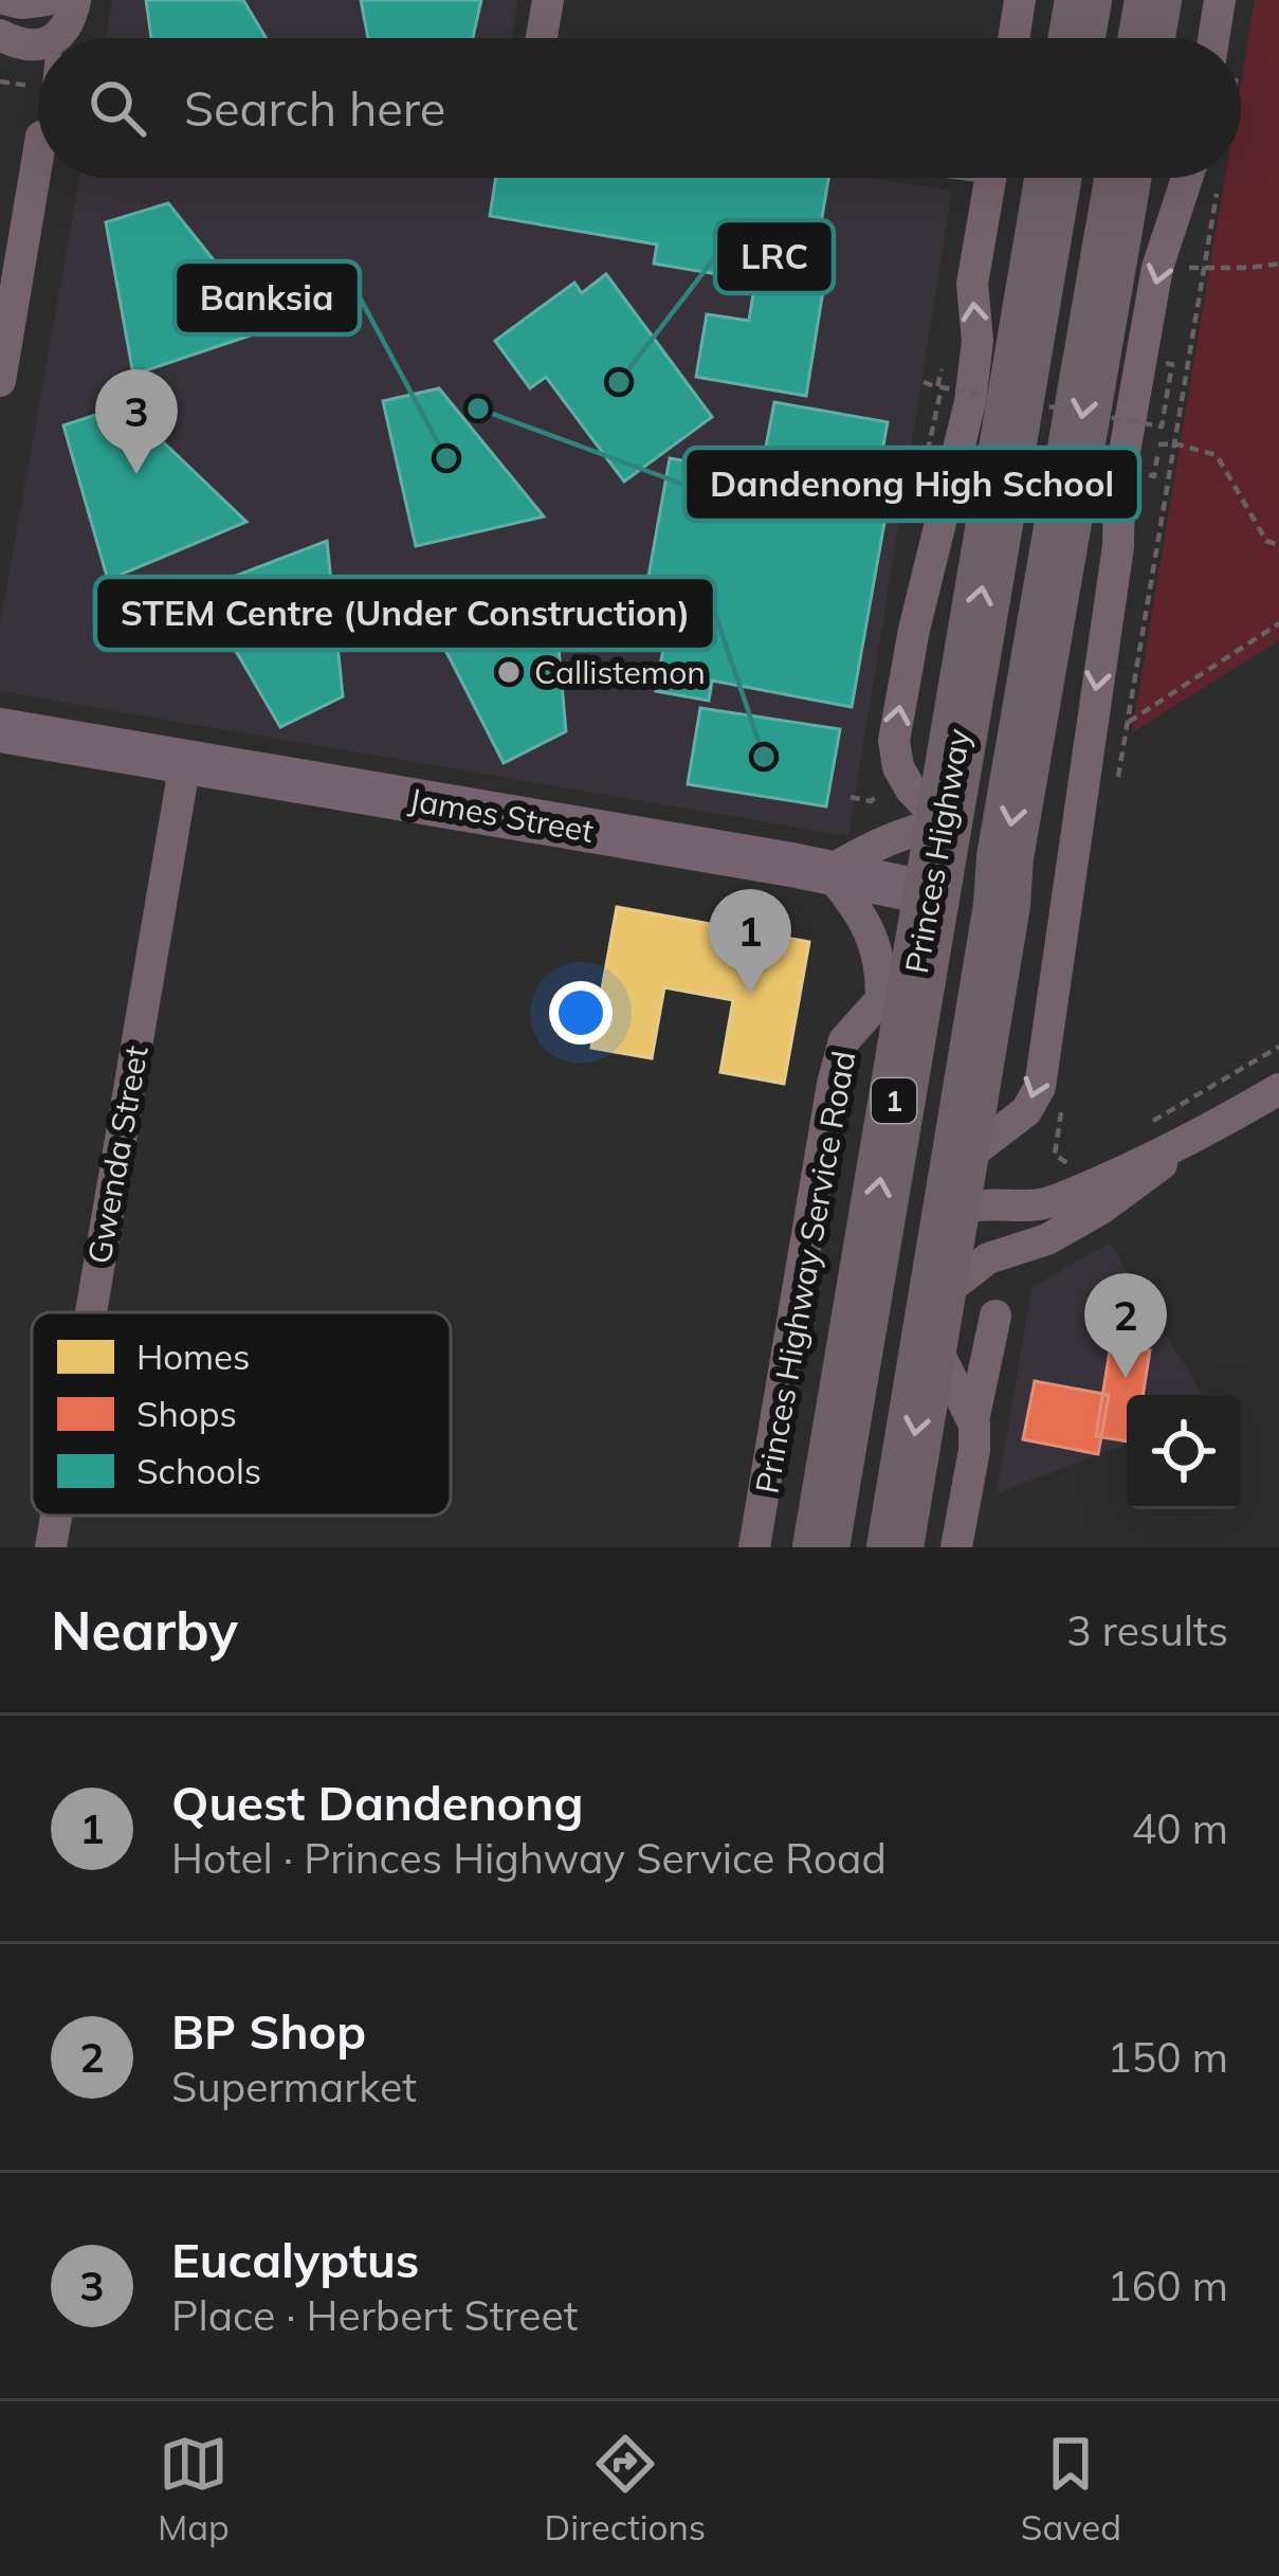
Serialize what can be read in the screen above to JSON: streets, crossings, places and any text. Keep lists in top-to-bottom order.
{
  "streets": {
    "highway": ["James Street", "Princes Highway", "1"],
    "street": ["Gwenda Street", "Princes Highway Service Road"]
  },
  "crossings": [
    ["James Street", "Princes Highway"],
    ["James Street", "Gwenda Street"]
  ],
  "places": [
    "LRC",
    "Dandenong High School",
    "Banksia",
    "Callistemon",
    "STEM Centre (Under Construction)"
  ],
  "legend": ["Homes", "Shops", "Schools"],
  "page": {
    "search": "Search here",
    "pins": ["3", "1", "2"],
    "heading": ["Nearby", "3 results"],
    "list": [
      {
        "mark": "1",
        "name": "Quest Dandenong",
        "note": "Hotel · Princes Highway Service Road",
        "value": "40 m"
      },
      {
        "mark": "2",
        "name": "BP Shop",
        "note": "Supermarket",
        "value": "150 m"
      },
      {
        "mark": "3",
        "name": "Eucalyptus",
        "note": "Place · Herbert Street",
        "value": "160 m"
      }
    ],
    "nav": ["Map", "Directions", "Saved"]
  }
}
